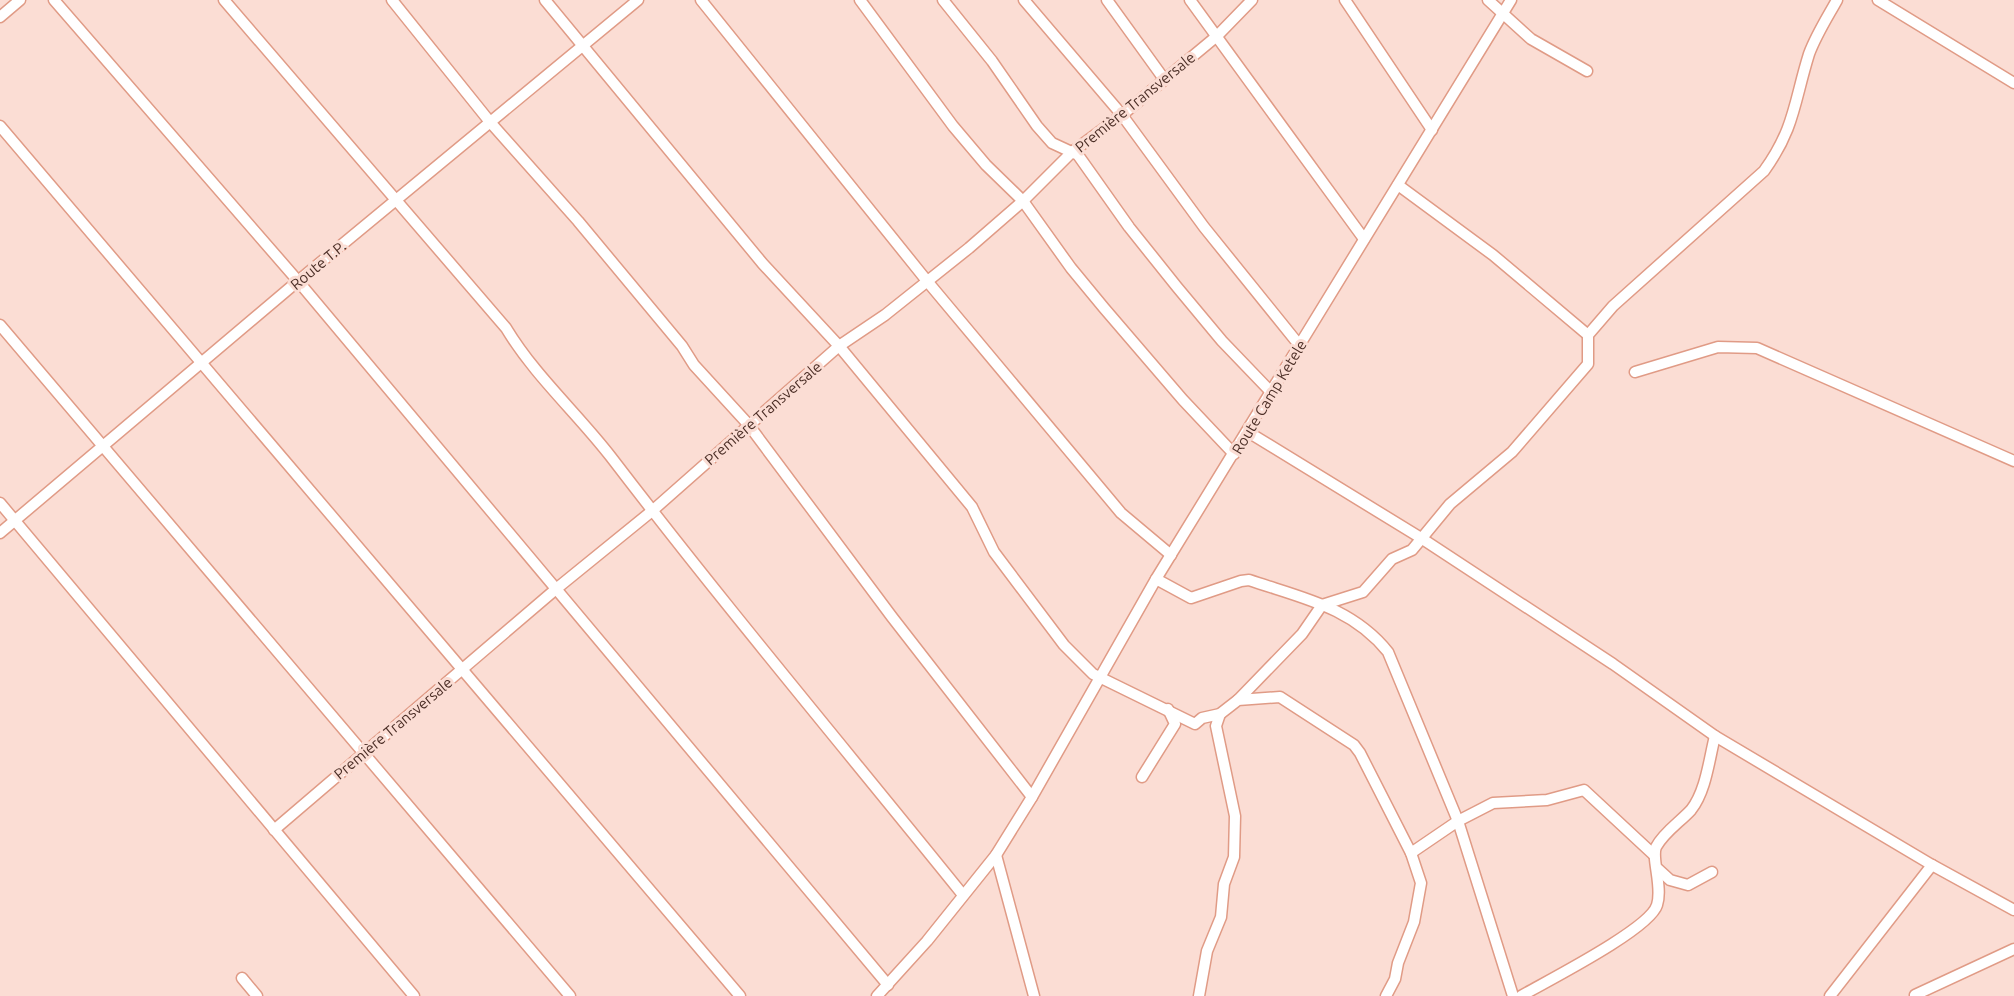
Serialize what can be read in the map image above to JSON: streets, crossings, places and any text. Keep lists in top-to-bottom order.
{
  "streets": {
    "street": ["Première Transversale", "Route T.P.", "Route Camp Ketele"]
  }
}
